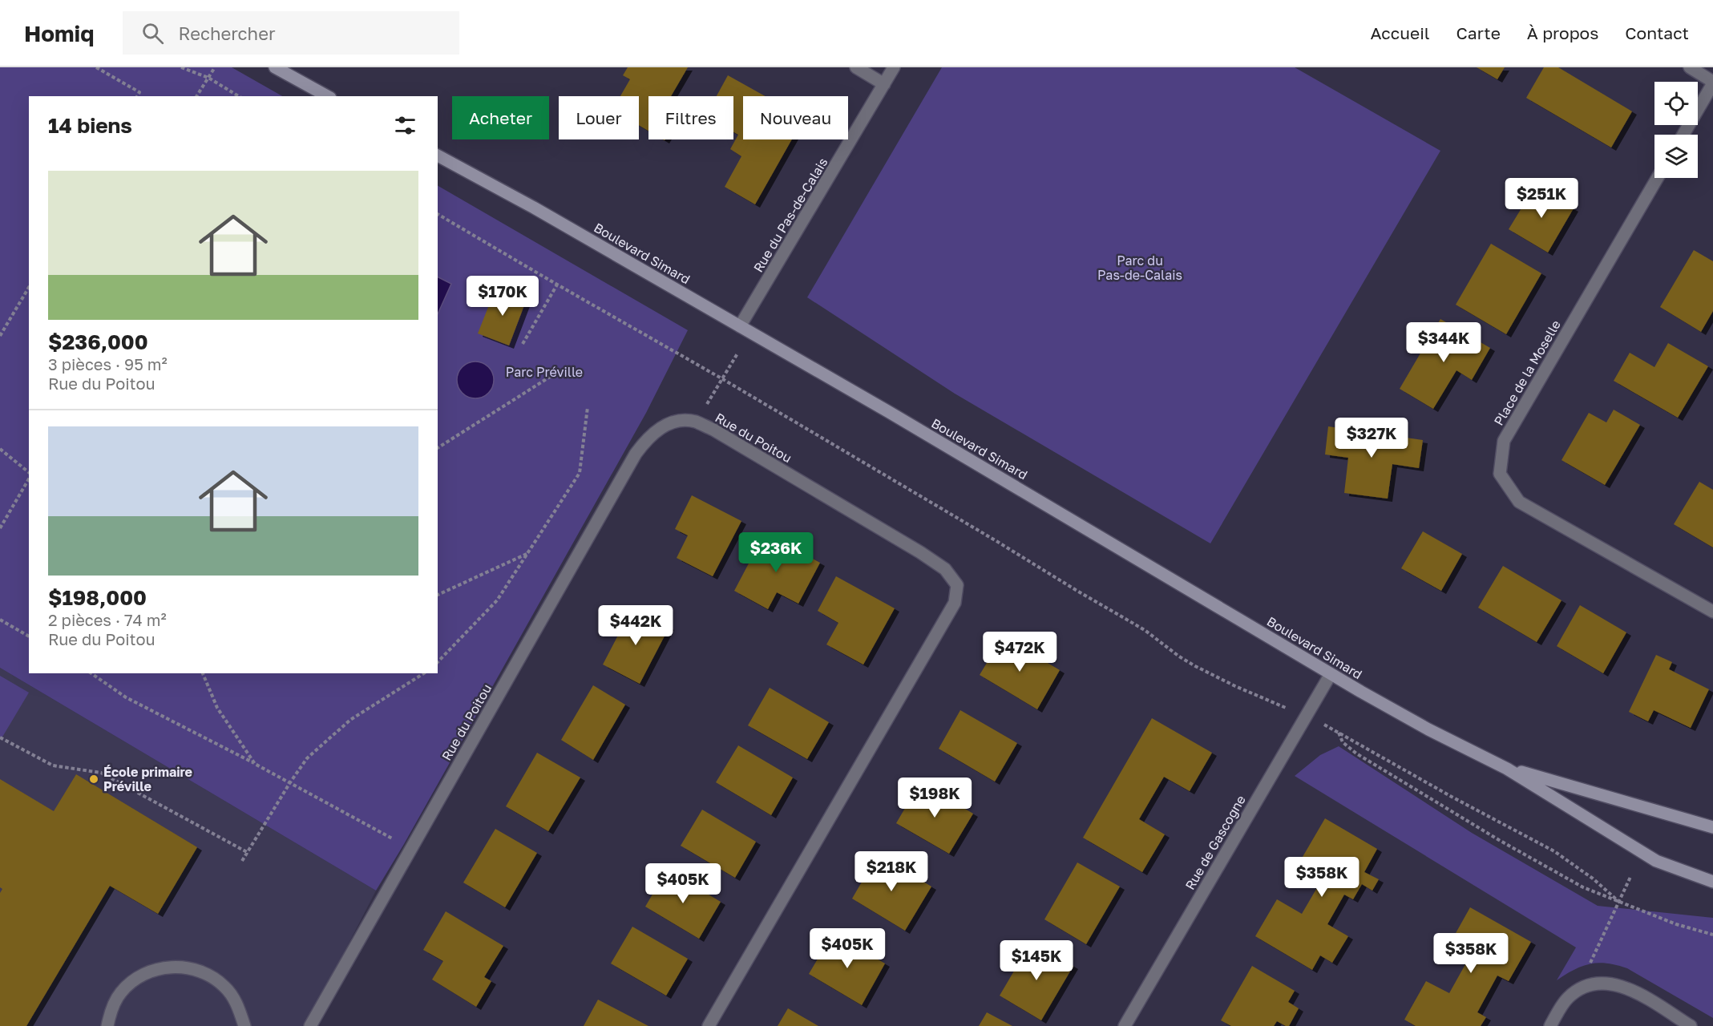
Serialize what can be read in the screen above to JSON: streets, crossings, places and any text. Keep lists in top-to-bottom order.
{
  "streets": {
    "main road": ["Boulevard Simard"],
    "street": [
      "Rue du Pas-de-Calais",
      "Place de la Moselle",
      "Rue du Poitou",
      "Rue de Gascogne"
    ]
  },
  "crossings": [
    ["Rue du Pas-de-Calais", "Boulevard Simard"],
    ["Boulevard Simard", "Rue de Gascogne"]
  ],
  "parks": ["Parc du Pas-de-Calais", "Parc Préville"],
  "places": ["École primaire Préville"],
  "page": {
    "header": "Homiq",
    "search": "Rechercher",
    "nav": [
      "Accueil",
      "Carte",
      "À propos",
      "Contact"
    ],
    "chip": [
      "Acheter",
      "Louer",
      "Filtres",
      "Nouveau"
    ],
    "heading": "14 biens",
    "list": [
      {
        "name": "$236,000",
        "note": "3 pièces · 95 m² · Rue du Poitou"
      },
      {
        "name": "$198,000",
        "note": "2 pièces · 74 m² · Rue du Poitou"
      }
    ],
    "price": [
      "$251K",
      "$170K",
      "$344K",
      "$327K",
      "$236K",
      "$442K",
      "$472K",
      "$198K",
      "$218K",
      "$358K",
      "$405K",
      "$405K",
      "$358K",
      "$145K"
    ]
  }
}
